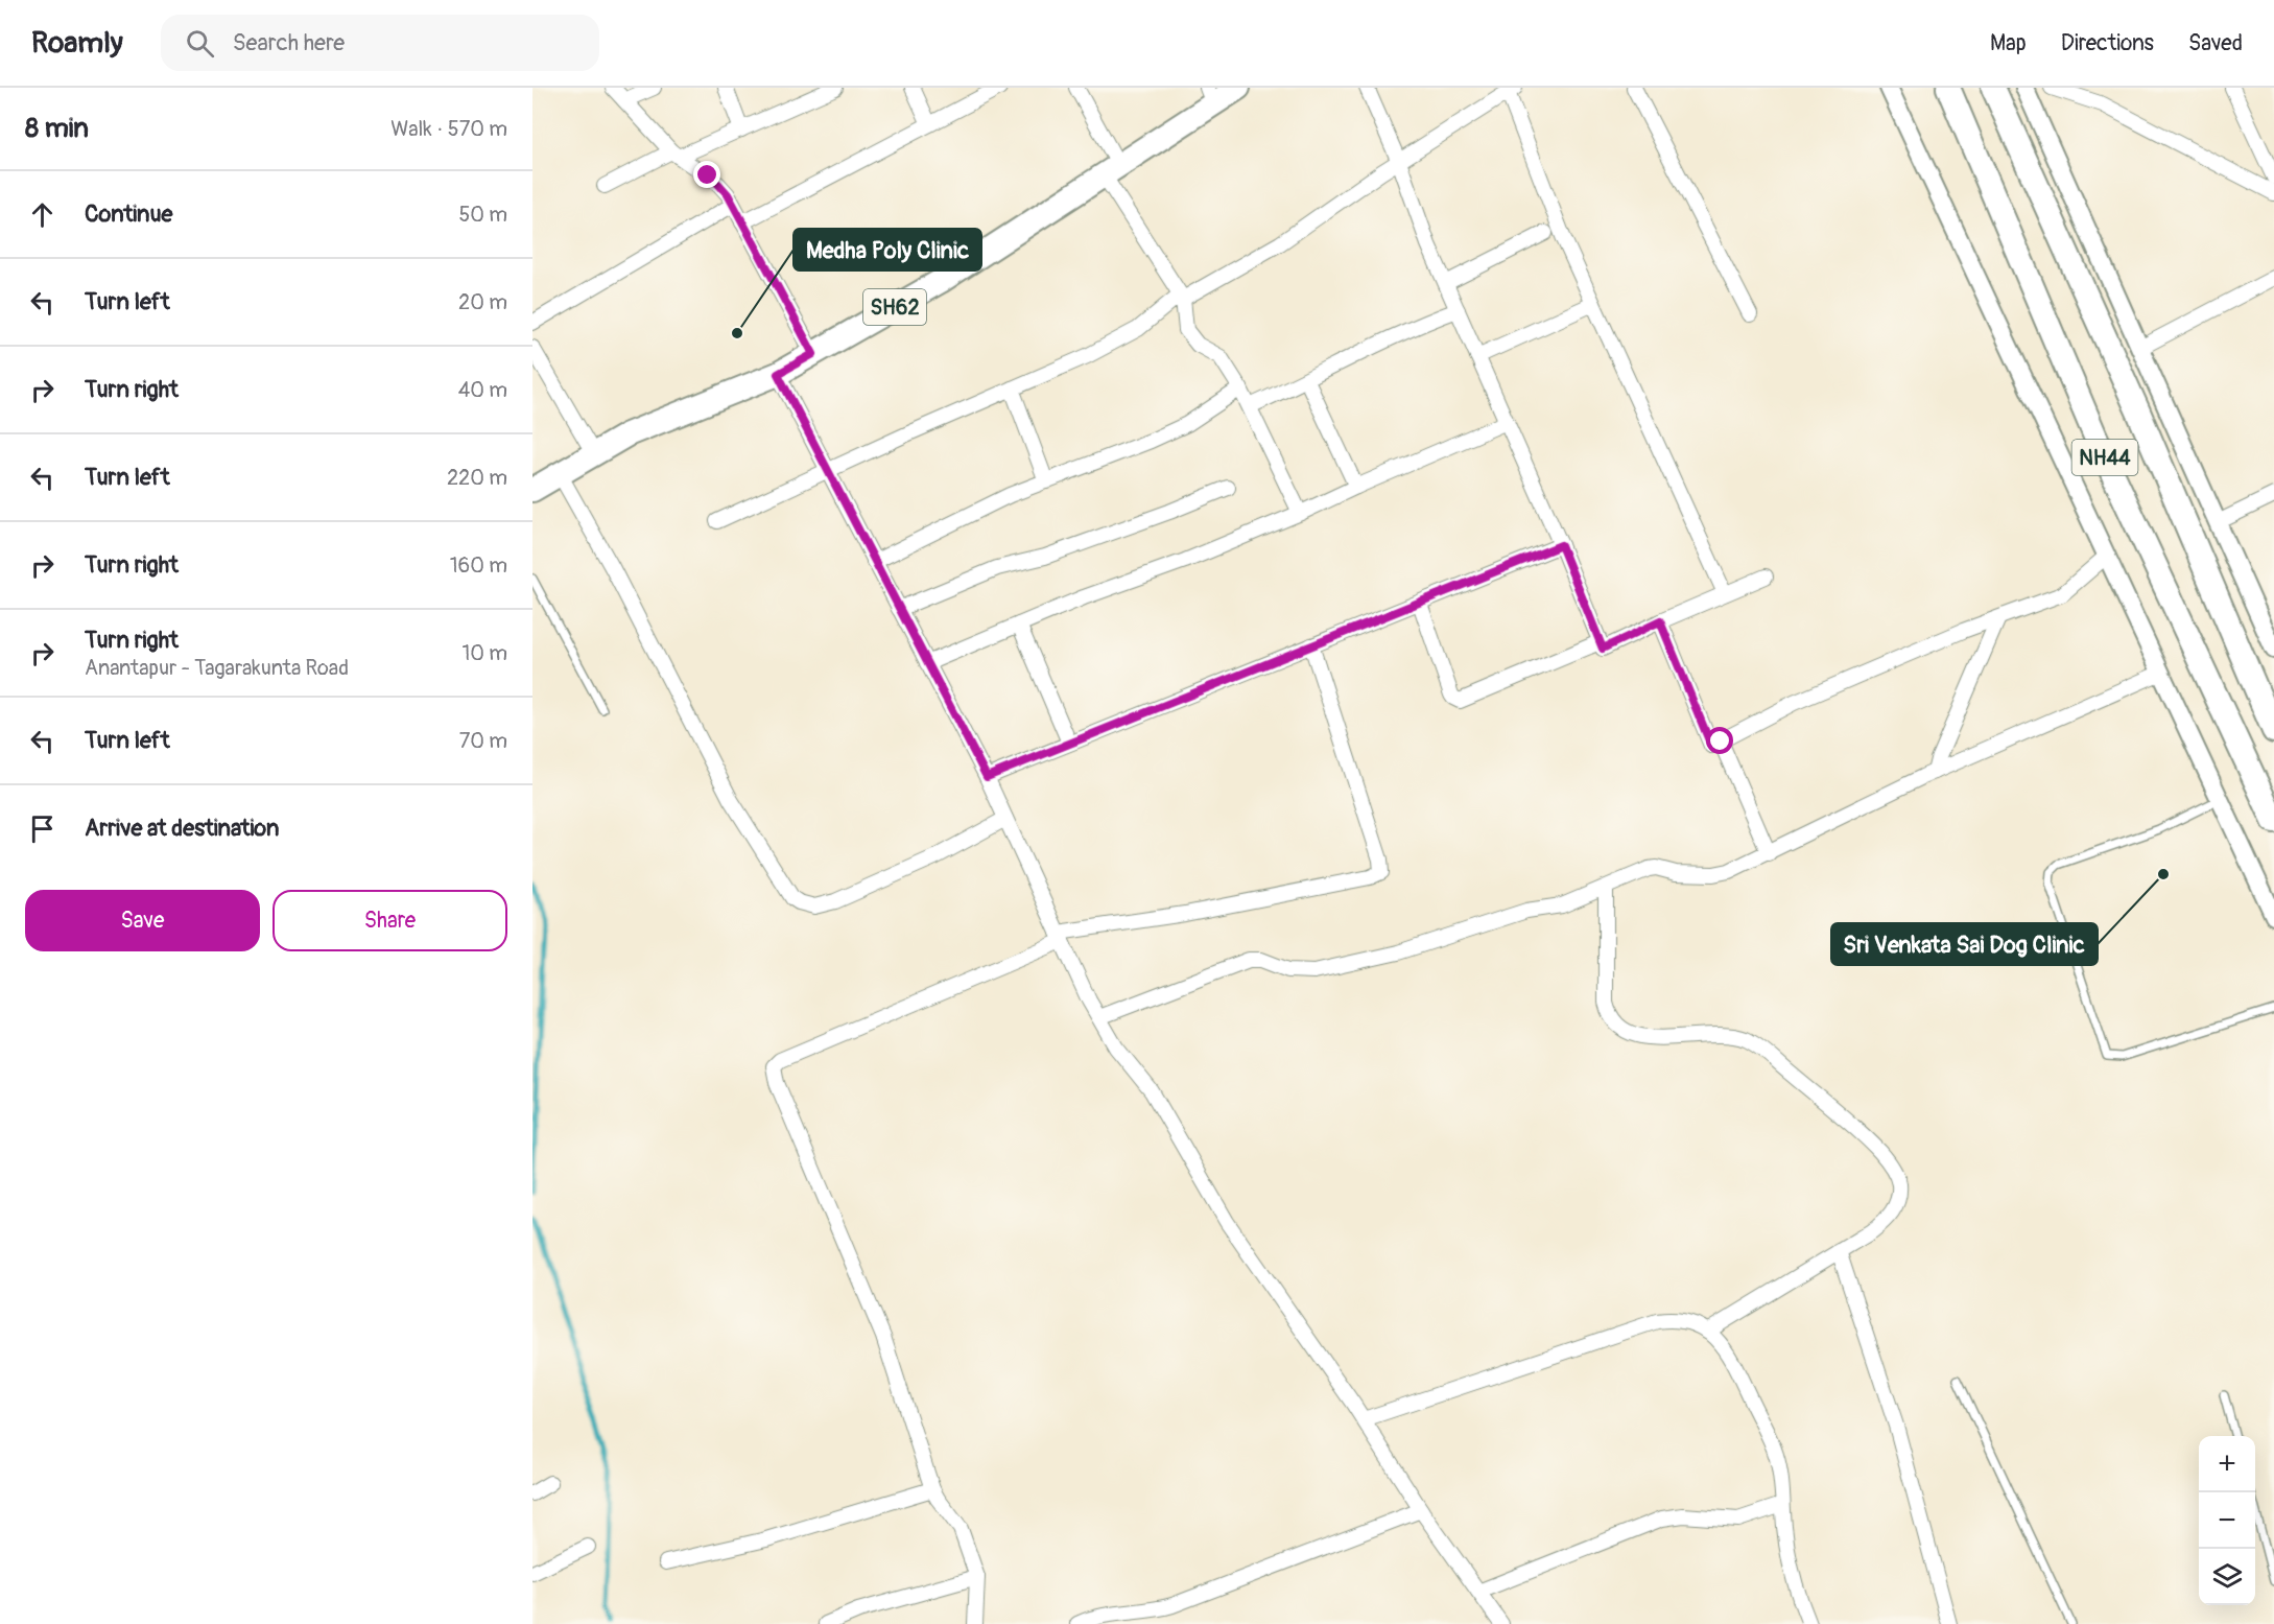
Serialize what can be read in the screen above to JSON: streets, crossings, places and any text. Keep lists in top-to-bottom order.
{
  "streets": {
    "main road": ["SH62", "NH44"]
  },
  "places": ["Medha Poly Clinic", "Sri Venkata Sai Dog Clinic"],
  "page": {
    "header": "Roamly",
    "search": "Search here",
    "nav": ["Map", "Directions", "Saved"],
    "heading": ["8 min", "Walk · 570 m"],
    "list": [
      ["Continue", "50 m"],
      ["Turn left", "20 m"],
      ["Turn right", "40 m"],
      ["Turn left", "220 m"],
      ["Turn right", "160 m"],
      ["Turn right", "Anantapur - Tagarakunta Road", "10 m"],
      ["Turn left", "70 m"],
      "Arrive at destination"
    ],
    "buttons": ["Save", "Share"],
    "map_buttons": ["+", "−"]
  }
}
